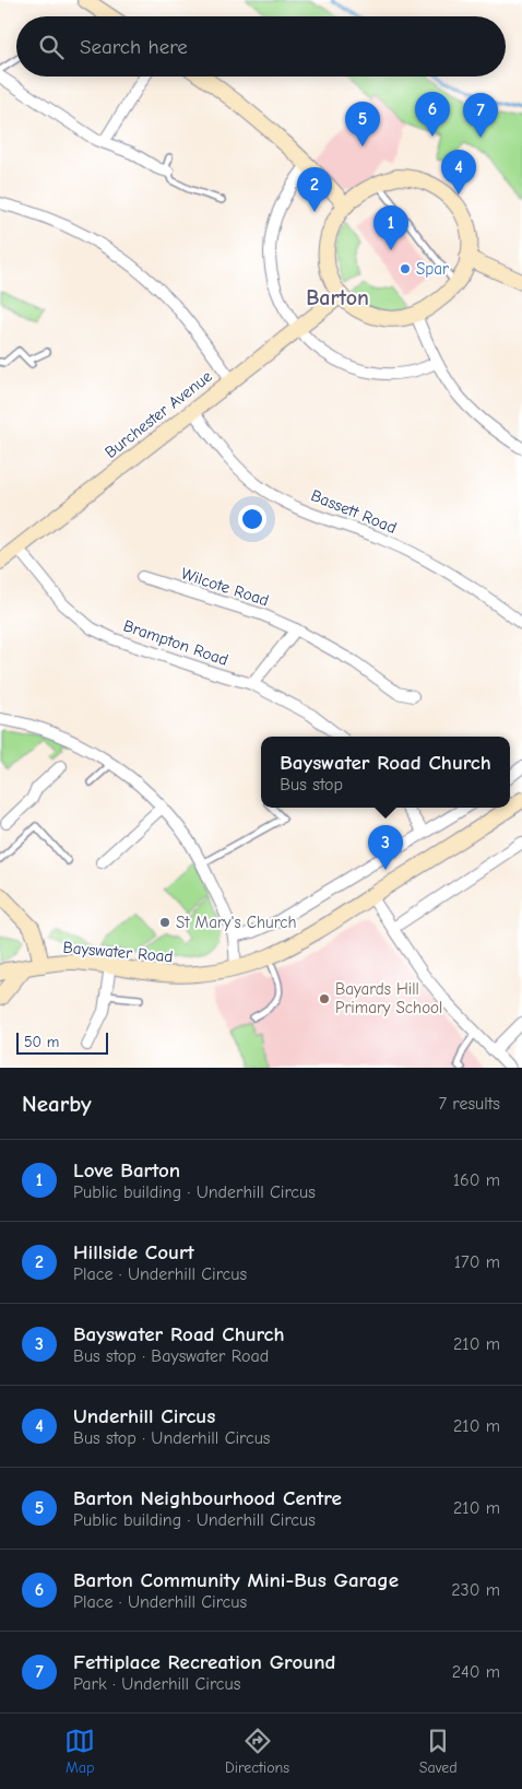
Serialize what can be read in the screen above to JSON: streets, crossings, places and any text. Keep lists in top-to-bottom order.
{
  "streets": {
    "street": [
      "Burchester Avenue",
      "Bassett Road",
      "Wilcote Road",
      "Brampton Road",
      "Bayswater Road"
    ]
  },
  "crossings": [
    ["Burchester Avenue", "Bassett Road"],
    ["Burchester Avenue", "Brampton Road"]
  ],
  "districts": ["Barton"],
  "places": ["Spar", "St Mary's Church", "Bayards Hill Primary School"],
  "scale_bar": "50 m",
  "page": {
    "search": "Search here",
    "pins": [
      "6",
      "7",
      "5",
      "4",
      "2",
      "1",
      "3"
    ],
    "popup": ["Bayswater Road Church", "Bus stop"],
    "scale": "50 m",
    "heading": ["Nearby", "7 results"],
    "list": [
      {
        "mark": "1",
        "name": "Love Barton",
        "note": "Public building · Underhill Circus",
        "value": "160 m"
      },
      {
        "mark": "2",
        "name": "Hillside Court",
        "note": "Place · Underhill Circus",
        "value": "170 m"
      },
      {
        "mark": "3",
        "name": "Bayswater Road Church",
        "note": "Bus stop · Bayswater Road",
        "value": "210 m"
      },
      {
        "mark": "4",
        "name": "Underhill Circus",
        "note": "Bus stop · Underhill Circus",
        "value": "210 m"
      },
      {
        "mark": "5",
        "name": "Barton Neighbourhood Centre",
        "note": "Public building · Underhill Circus",
        "value": "210 m"
      },
      {
        "mark": "6",
        "name": "Barton Community Mini-Bus Garage",
        "note": "Place · Underhill Circus",
        "value": "230 m"
      },
      {
        "mark": "7",
        "name": "Fettiplace Recreation Ground",
        "note": "Park · Underhill Circus",
        "value": "240 m"
      }
    ],
    "nav": ["Map", "Directions", "Saved"]
  }
}
